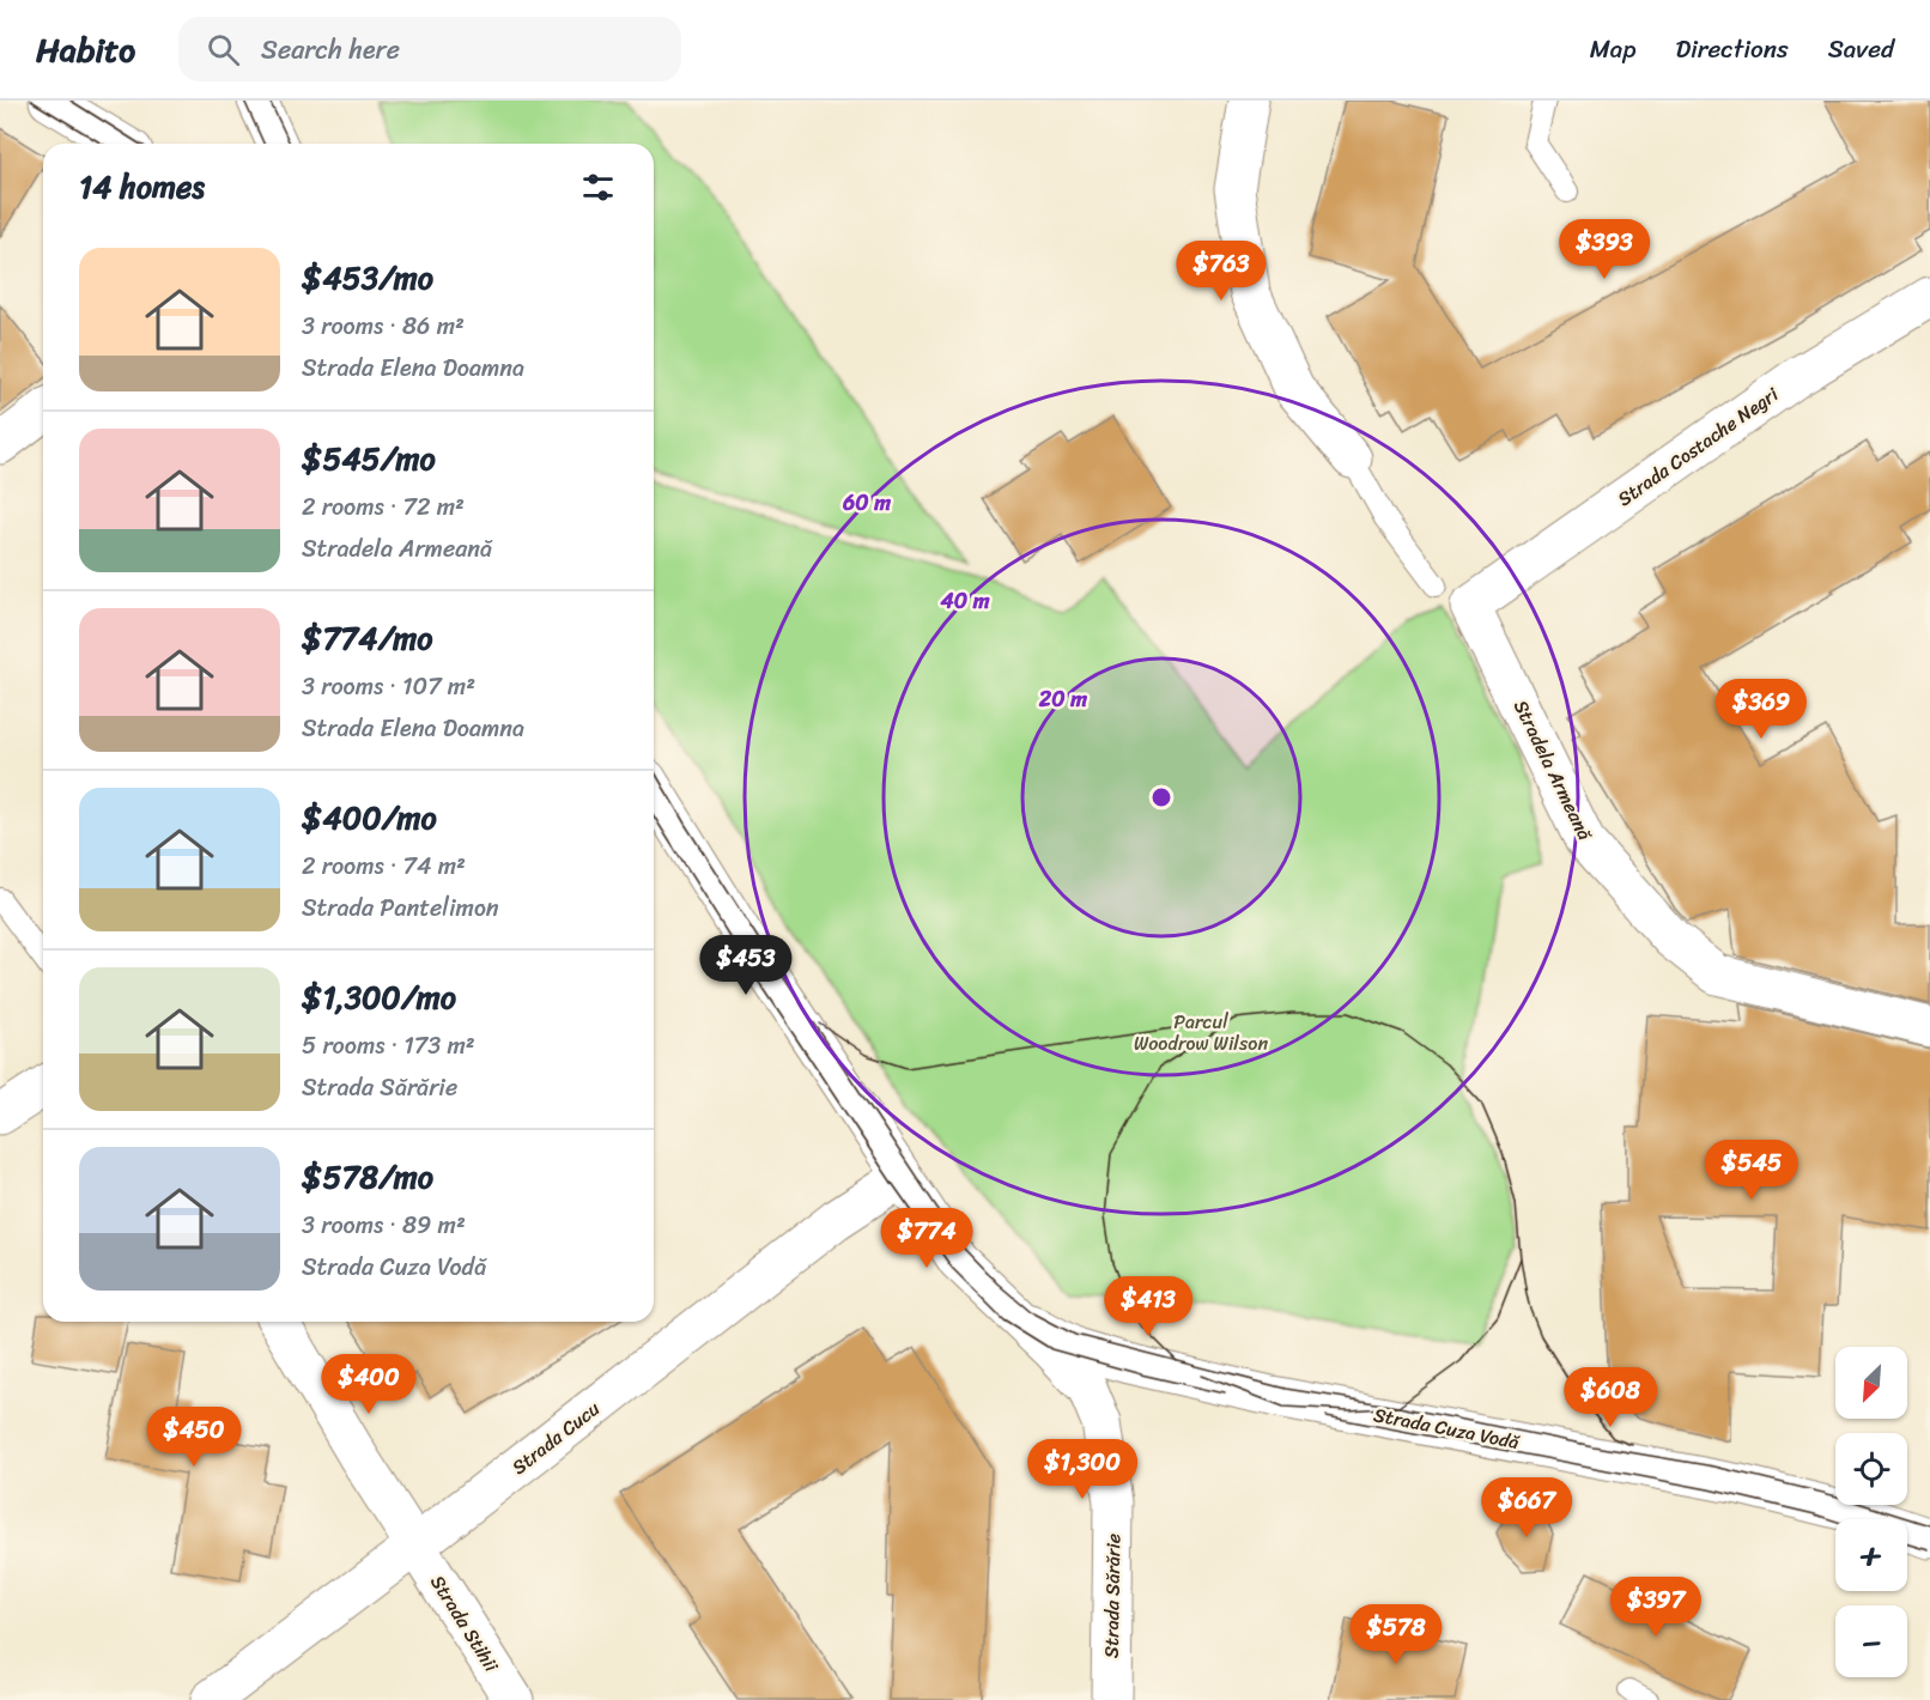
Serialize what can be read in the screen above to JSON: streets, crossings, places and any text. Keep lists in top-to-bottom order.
{
  "streets": {
    "street": [
      "Strada Costache Negri",
      "Stradela Armeană",
      "Strada Cuza Vodă",
      "Strada Cucu",
      "Strada Sărărie",
      "Strada Stihii"
    ]
  },
  "crossings": [
    ["Strada Costache Negri", "Stradela Armeană"],
    ["Strada Cuza Vodă", "Strada Sărărie"],
    ["Strada Cucu", "Strada Stihii"]
  ],
  "parks": ["Parcul Woodrow Wilson"],
  "north": "bottom left",
  "page": {
    "header": "Habito",
    "search": "Search here",
    "nav": ["Map", "Directions", "Saved"],
    "heading": "14 homes",
    "price": [
      "$393",
      "$763",
      "$369",
      "$453",
      "$545",
      "$774",
      "$413",
      "$400",
      "$608",
      "$450",
      "$1,300",
      "$667",
      "$397",
      "$578"
    ],
    "list": [
      {
        "name": "$453/mo",
        "note": "3 rooms · 86 m² · Strada Elena Doamna"
      },
      {
        "name": "$545/mo",
        "note": "2 rooms · 72 m² · Stradela Armeană"
      },
      {
        "name": "$774/mo",
        "note": "3 rooms · 107 m² · Strada Elena Doamna"
      },
      {
        "name": "$400/mo",
        "note": "2 rooms · 74 m² · Strada Pantelimon"
      },
      {
        "name": "$1,300/mo",
        "note": "5 rooms · 173 m² · Strada Sărărie"
      },
      {
        "name": "$578/mo",
        "note": "3 rooms · 89 m² · Strada Cuza Vodă"
      }
    ],
    "map_buttons": ["+", "−"]
  },
  "rings": ["60 m", "40 m", "20 m"]
}
